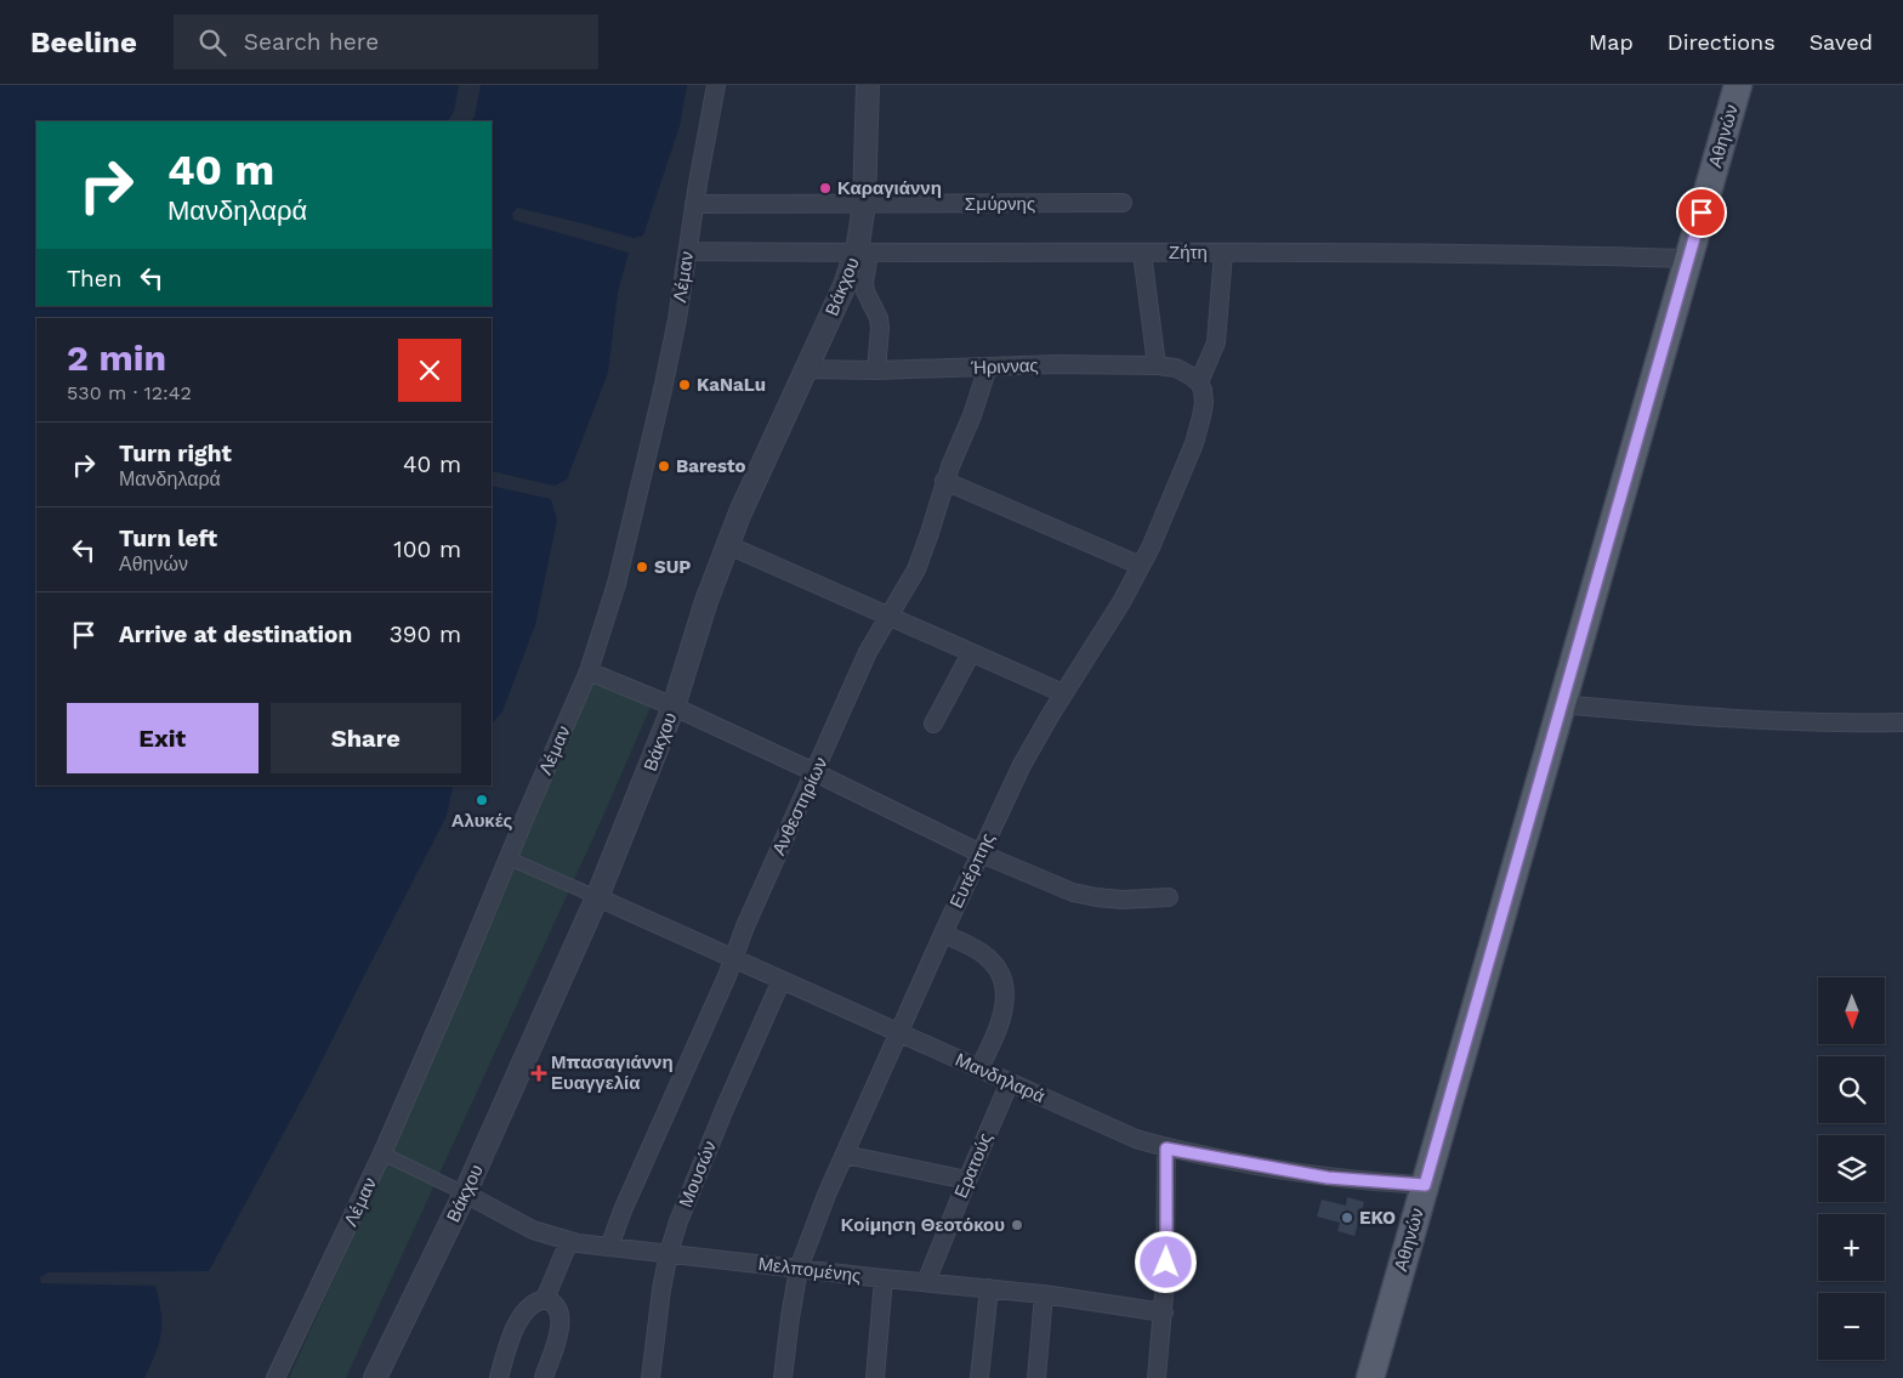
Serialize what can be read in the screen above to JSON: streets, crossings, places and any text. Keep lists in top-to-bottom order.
{
  "streets": {
    "main road": ["Αθηνών"],
    "street": [
      "Σμύρνης",
      "Ζήτη",
      "Λέμαν",
      "Βάκχου",
      "Ήριννας",
      "Ανθεστηρίων",
      "Ευτέρπης",
      "Μανδηλαρά",
      "Ερατούς",
      "Μουσών",
      "Μελπομένης"
    ]
  },
  "crossings": [
    ["Αθηνών", "Ζήτη"],
    ["Αθηνών", "Μανδηλαρά"],
    ["Σμύρνης", "Λέμαν"],
    ["Σμύρνης", "Βάκχου"],
    ["Ζήτη", "Λέμαν"],
    ["Ζήτη", "Βάκχου"],
    ["Βάκχου", "Ήριννας"],
    ["Βάκχου", "Μανδηλαρά"],
    ["Βάκχου", "Μελπομένης"],
    ["Ήριννας", "Ανθεστηρίων"],
    ["Ήριννας", "Ευτέρπης"],
    ["Ανθεστηρίων", "Μανδηλαρά"],
    ["Ανθεστηρίων", "Μελπομένης"],
    ["Ευτέρπης", "Μανδηλαρά"],
    ["Ευτέρπης", "Μελπομένης"],
    ["Μανδηλαρά", "Ερατούς"],
    ["Μανδηλαρά", "Μουσών"],
    ["Ερατούς", "Μελπομένης"],
    ["Μουσών", "Μελπομένης"]
  ],
  "places": {
    "other": [
      "Καραγιάννη",
      "KaNaLu",
      "Baresto",
      "SUP",
      "Αλυκές",
      "EKO",
      "Κοίμηση Θεοτόκου"
    ],
    "health": ["Μπασαγιάννη Ευαγγελία"]
  },
  "north": "bottom",
  "page": {
    "header": "Beeline",
    "search": "Search here",
    "nav": ["Map", "Directions", "Saved"],
    "turn": ["40 m", "Μανδηλαρά"],
    "then": "Then",
    "heading": ["2 min", "530 m · 12:42"],
    "list": [
      {
        "name": "Turn right",
        "note": "Μανδηλαρά",
        "value": "40 m"
      },
      {
        "name": "Turn left",
        "note": "Αθηνών",
        "value": "100 m"
      },
      {
        "name": "Arrive at destination",
        "value": "390 m"
      }
    ],
    "buttons": ["Exit", "Share"],
    "map_buttons": ["+", "−"]
  }
}
